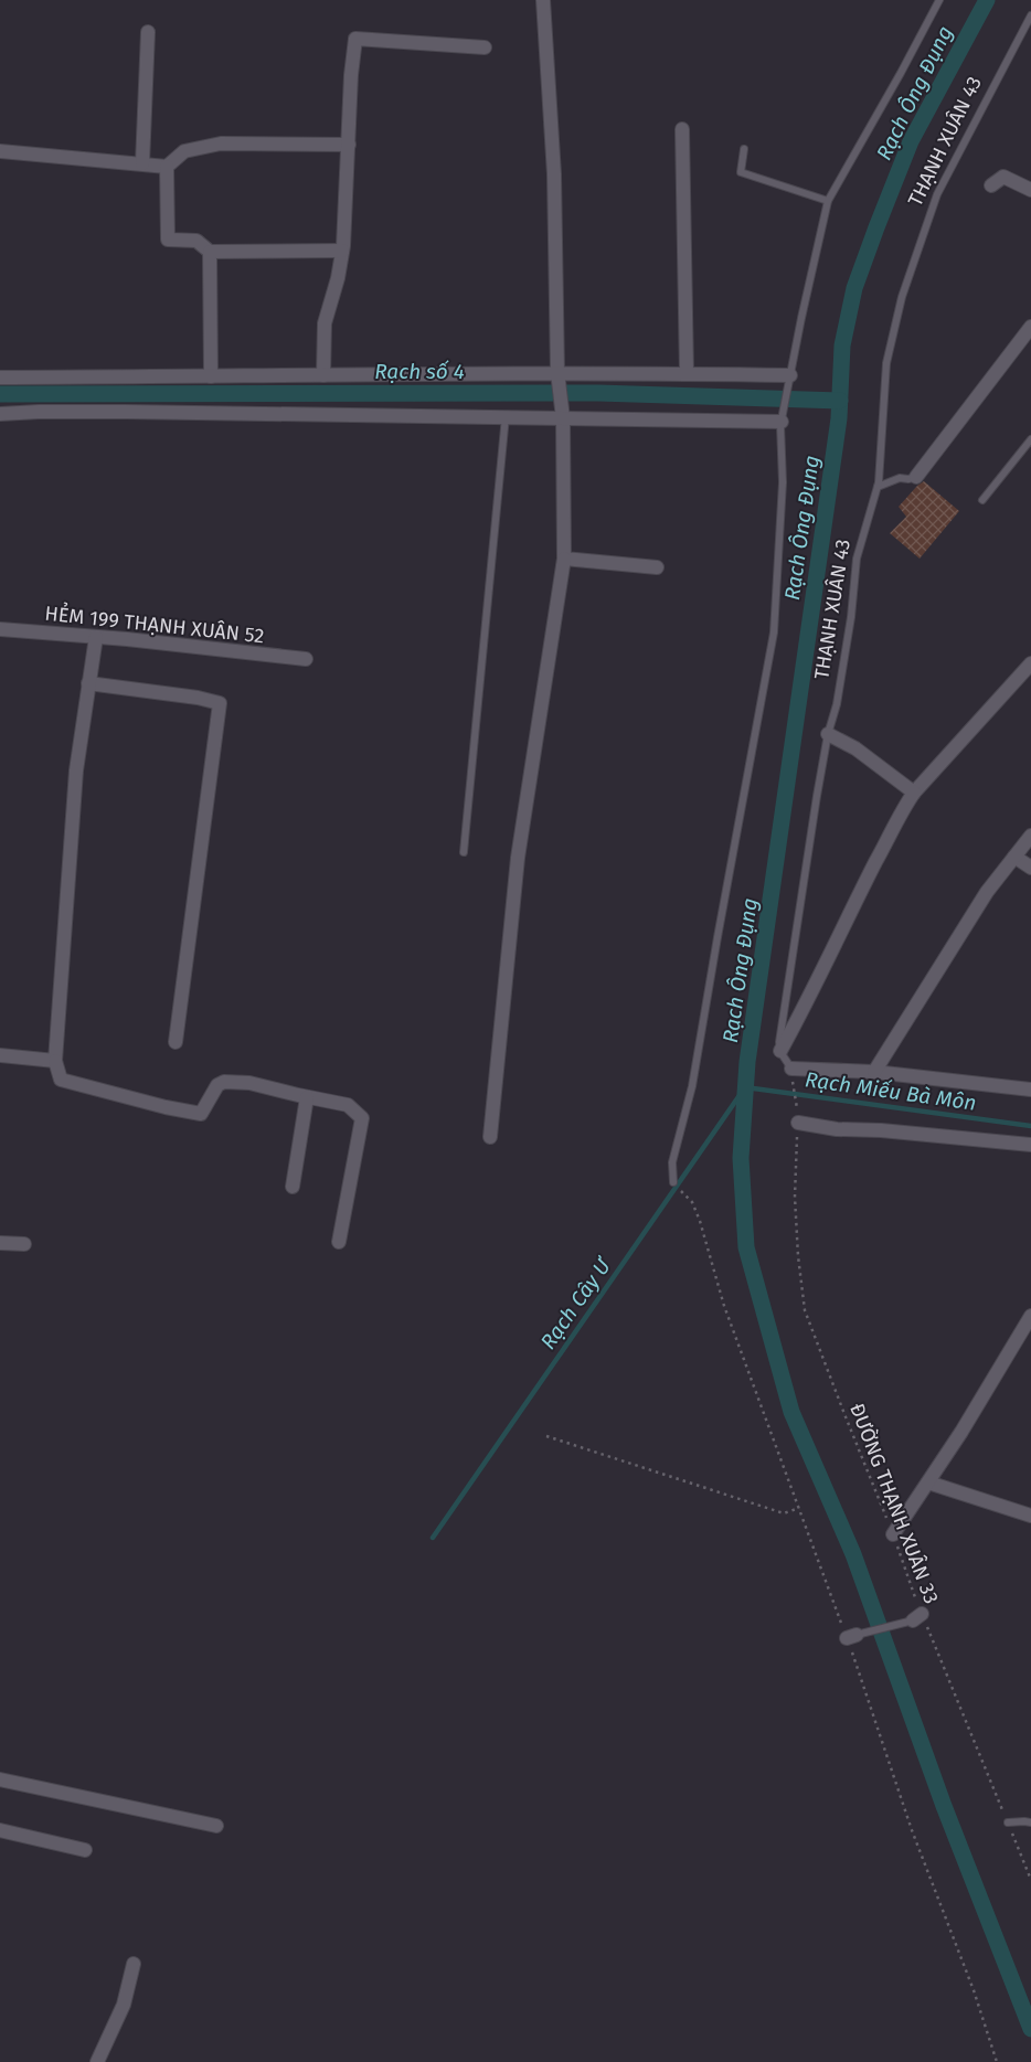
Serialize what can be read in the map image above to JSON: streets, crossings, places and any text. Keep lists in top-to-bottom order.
{
  "streets": {
    "street": ["HẺM 199 THẠNH XUÂN 52"],
    "lane": ["THẠNH XUÂN 43"],
    "path": ["ĐƯỜNG THẠNH XUÂN 33"]
  },
  "water": [
    "Rạch Ông Đụng",
    "Rạch số 4",
    "Rạch Miếu Bà Môn",
    "Rạch Cây Ư"
  ]
}
